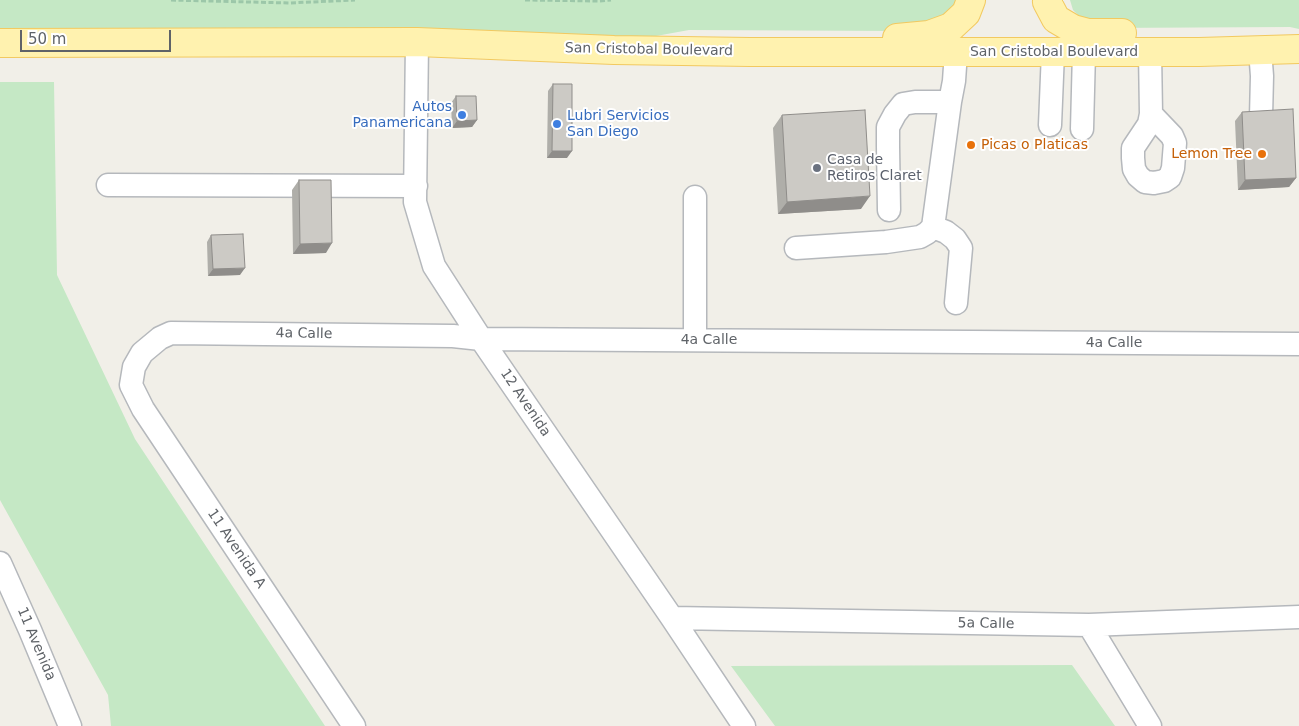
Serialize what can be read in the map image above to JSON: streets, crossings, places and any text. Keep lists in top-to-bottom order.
{
  "streets": {
    "main road": ["San Cristobal Boulevard"],
    "street": [
      "4a Calle",
      "12 Avenida",
      "11 Avenida A",
      "5a Calle",
      "11 Avenida"
    ]
  },
  "crossings": [
    ["San Cristobal Boulevard", "12 Avenida"],
    ["4a Calle", "12 Avenida"],
    ["4a Calle", "11 Avenida A"],
    ["12 Avenida", "5a Calle"]
  ],
  "places": [
    "Autos Panamericana",
    "Lubri Servicios San Diego",
    "Picas o Platicas",
    "Lemon Tree",
    "Casa de Retiros Claret"
  ],
  "scale_bar": "50 m"
}
